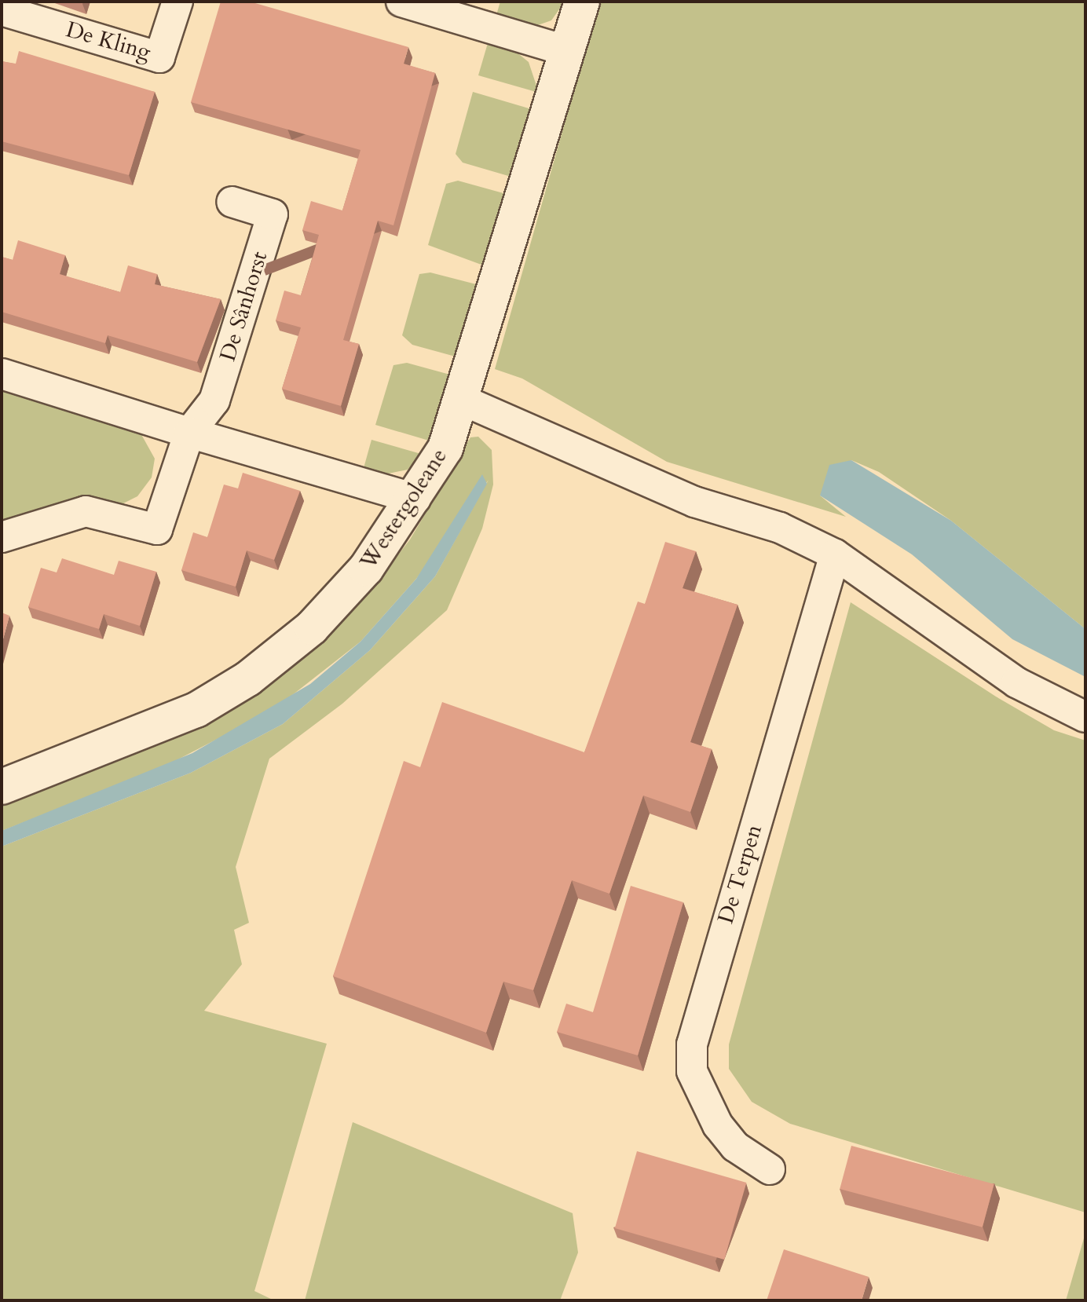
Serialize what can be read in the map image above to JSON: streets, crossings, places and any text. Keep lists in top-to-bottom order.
{
  "streets": {
    "street": [
      "De Kling",
      "De Sânhorst",
      "Westergoleane",
      "De Terpen"
    ]
  }
}
